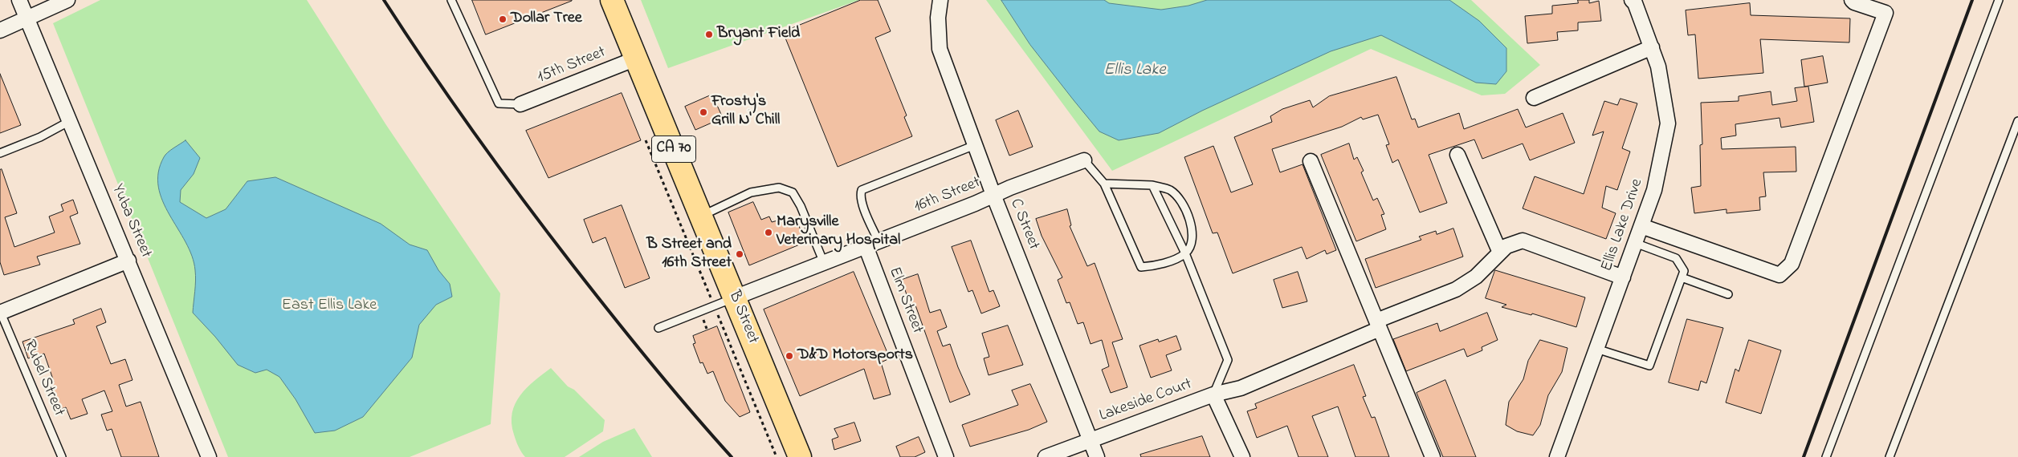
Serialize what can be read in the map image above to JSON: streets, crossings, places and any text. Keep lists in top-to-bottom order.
{
  "streets": {
    "highway": ["CA 70", "B Street"],
    "street": [
      "15th Street",
      "16th Street",
      "Yuba Street",
      "C Street",
      "Ellis Lake Drive",
      "Elm Street",
      "Lakeside Court"
    ],
    "lane": ["Rubel Street"]
  },
  "crossings": [
    ["15th Street", "B Street"],
    ["16th Street", "C Street"],
    ["16th Street", "Elm Street"],
    ["16th Street", "B Street"],
    ["C Street", "Lakeside Court"],
    ["Ellis Lake Drive", "Lakeside Court"]
  ],
  "water": ["Ellis Lake"],
  "parks": ["East Ellis Lake"],
  "places": [
    "Dollar Tree",
    "Bryant Field",
    "Frosty's Grill N' Chill",
    "Marysville Veterinary Hospital",
    "B Street and 16th Street",
    "D&D Motorsports"
  ]
}
